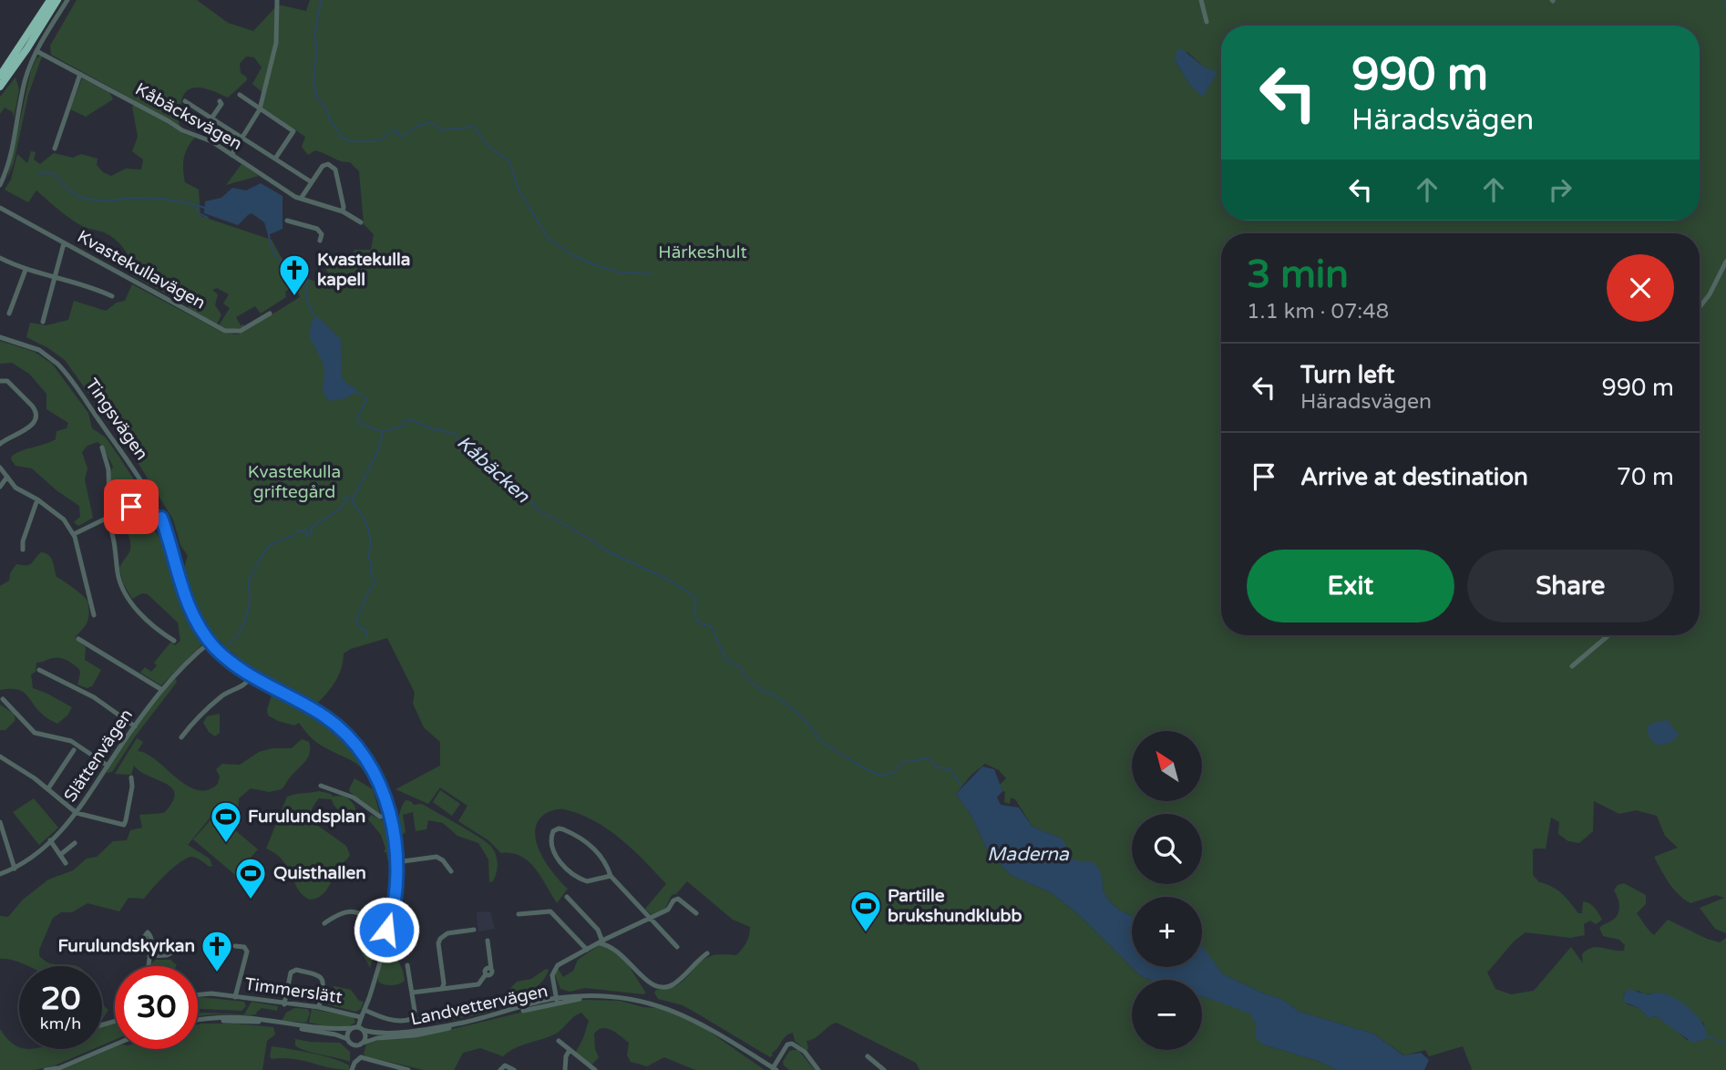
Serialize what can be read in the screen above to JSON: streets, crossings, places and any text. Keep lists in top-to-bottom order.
{
  "streets": {
    "street": [
      "Kåbäcksvägen",
      "Kvastekullavägen",
      "Tingsvägen",
      "Slättenvägen",
      "Timmerslätt",
      "Landvettervägen"
    ]
  },
  "crossings": [
    ["Tingsvägen", "Slättenvägen"],
    ["Tingsvägen", "Timmerslätt"],
    ["Tingsvägen", "Landvettervägen"]
  ],
  "water": ["Kåbäcken", "Maderna"],
  "parks": ["Härkeshult", "Kvastekulla griftegård"],
  "places": {
    "church": ["Kvastekulla kapell", "Furulundskyrkan"],
    "sports": ["Furulundsplan", "Quisthallen", "Partille brukshundklubb"]
  },
  "north": "top left",
  "page": {
    "turn": ["990 m", "Häradsvägen"],
    "heading": ["3 min", "1.1 km · 07:48"],
    "list": [
      {
        "name": "Turn left",
        "note": "Häradsvägen",
        "value": "990 m"
      },
      {
        "name": "Arrive at destination",
        "value": "70 m"
      }
    ],
    "buttons": ["Exit", "Share"],
    "map_buttons": ["+", "−"],
    "speed": "20 km/h",
    "limit": "30"
  }
}
